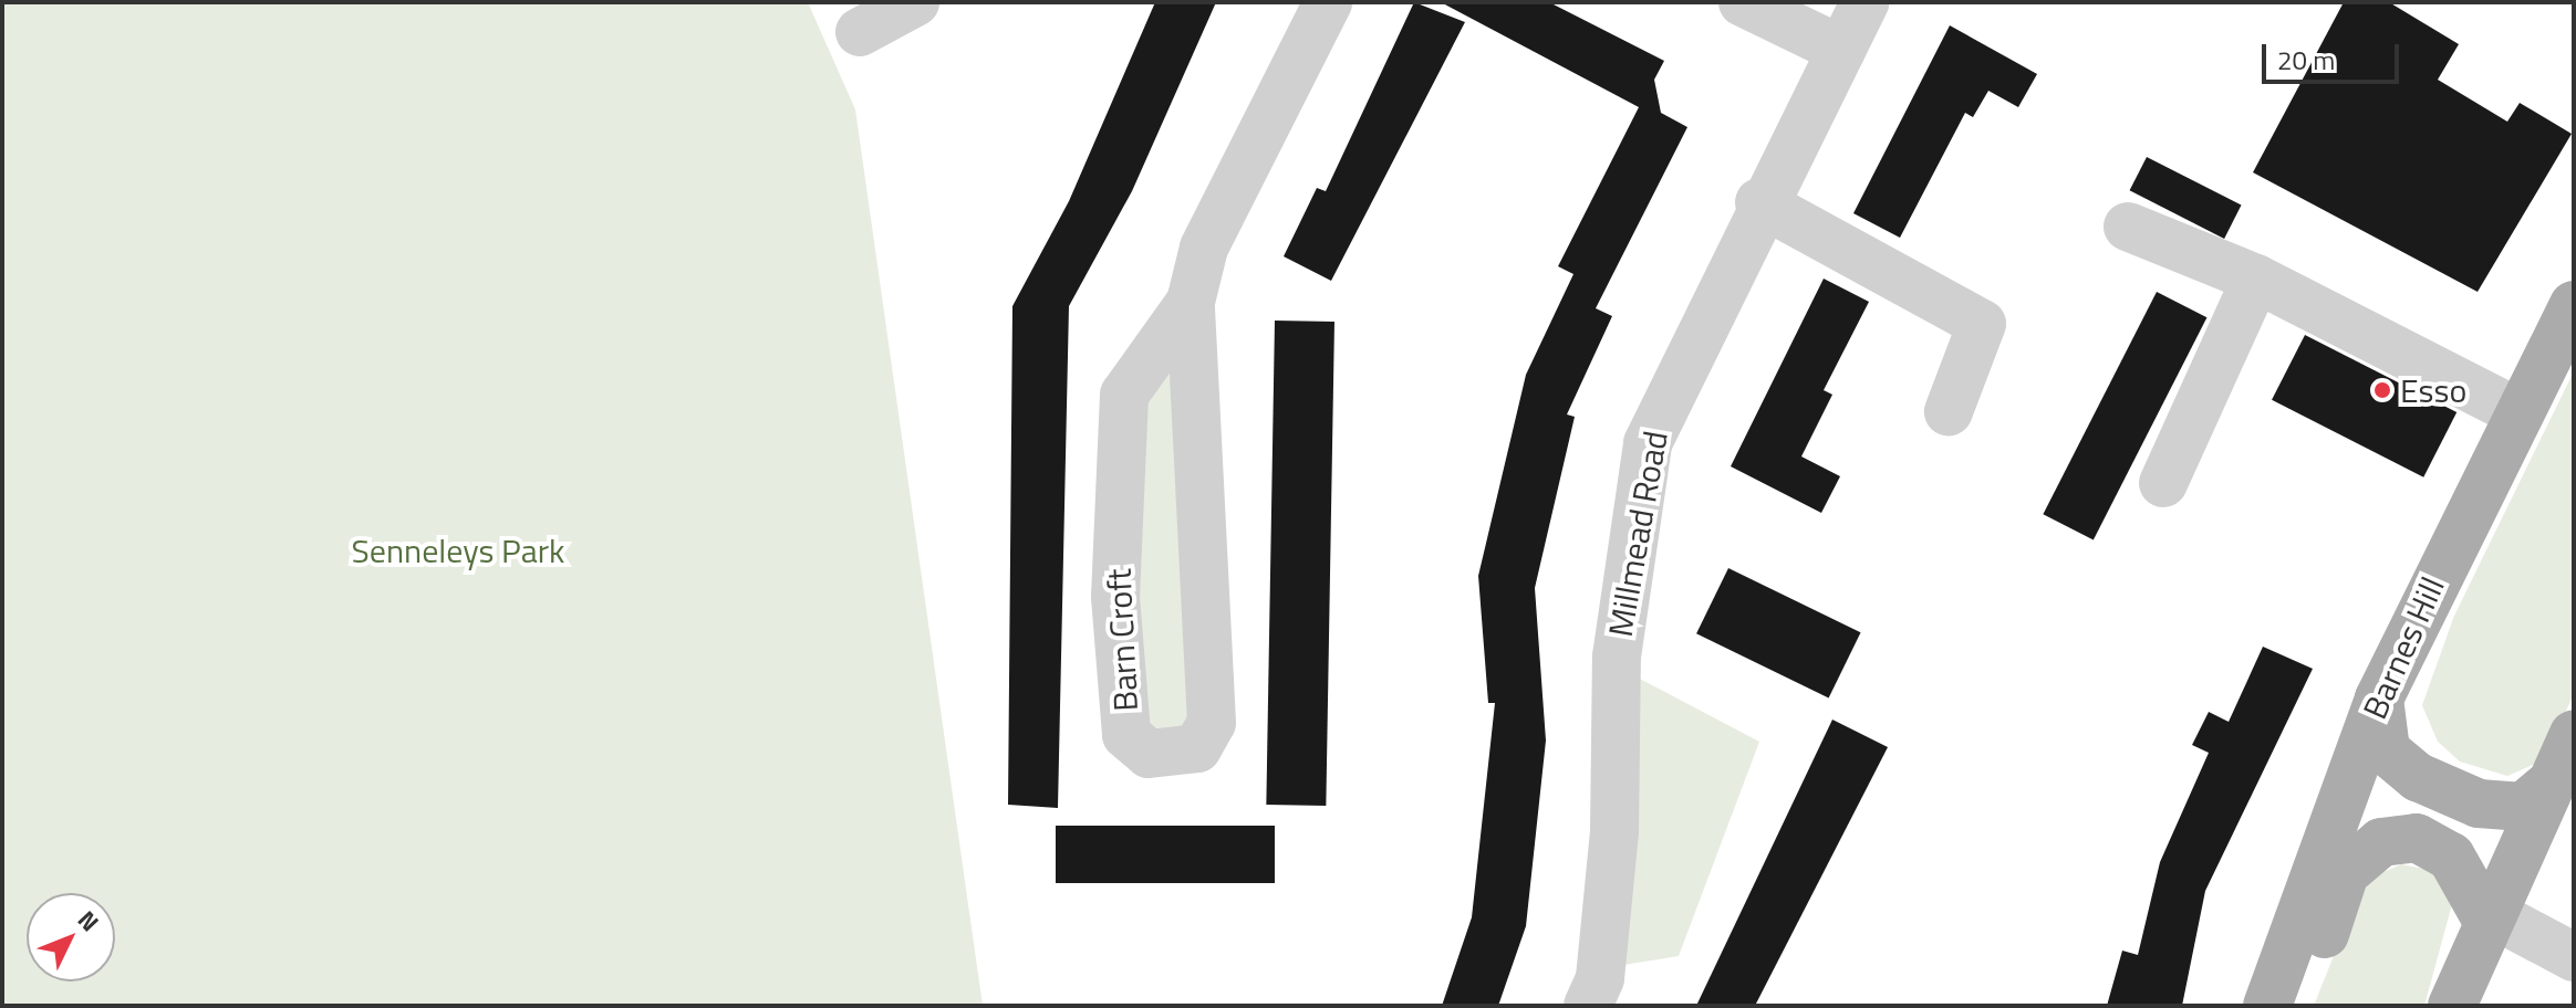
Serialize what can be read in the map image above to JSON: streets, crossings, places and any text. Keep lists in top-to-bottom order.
{
  "streets": {
    "main road": ["Barnes Hill"],
    "street": ["Millmead Road", "Barn Croft"]
  },
  "parks": ["Senneleys Park"],
  "places": ["Esso"],
  "scale_bar": "20 m",
  "north": "top right"
}
